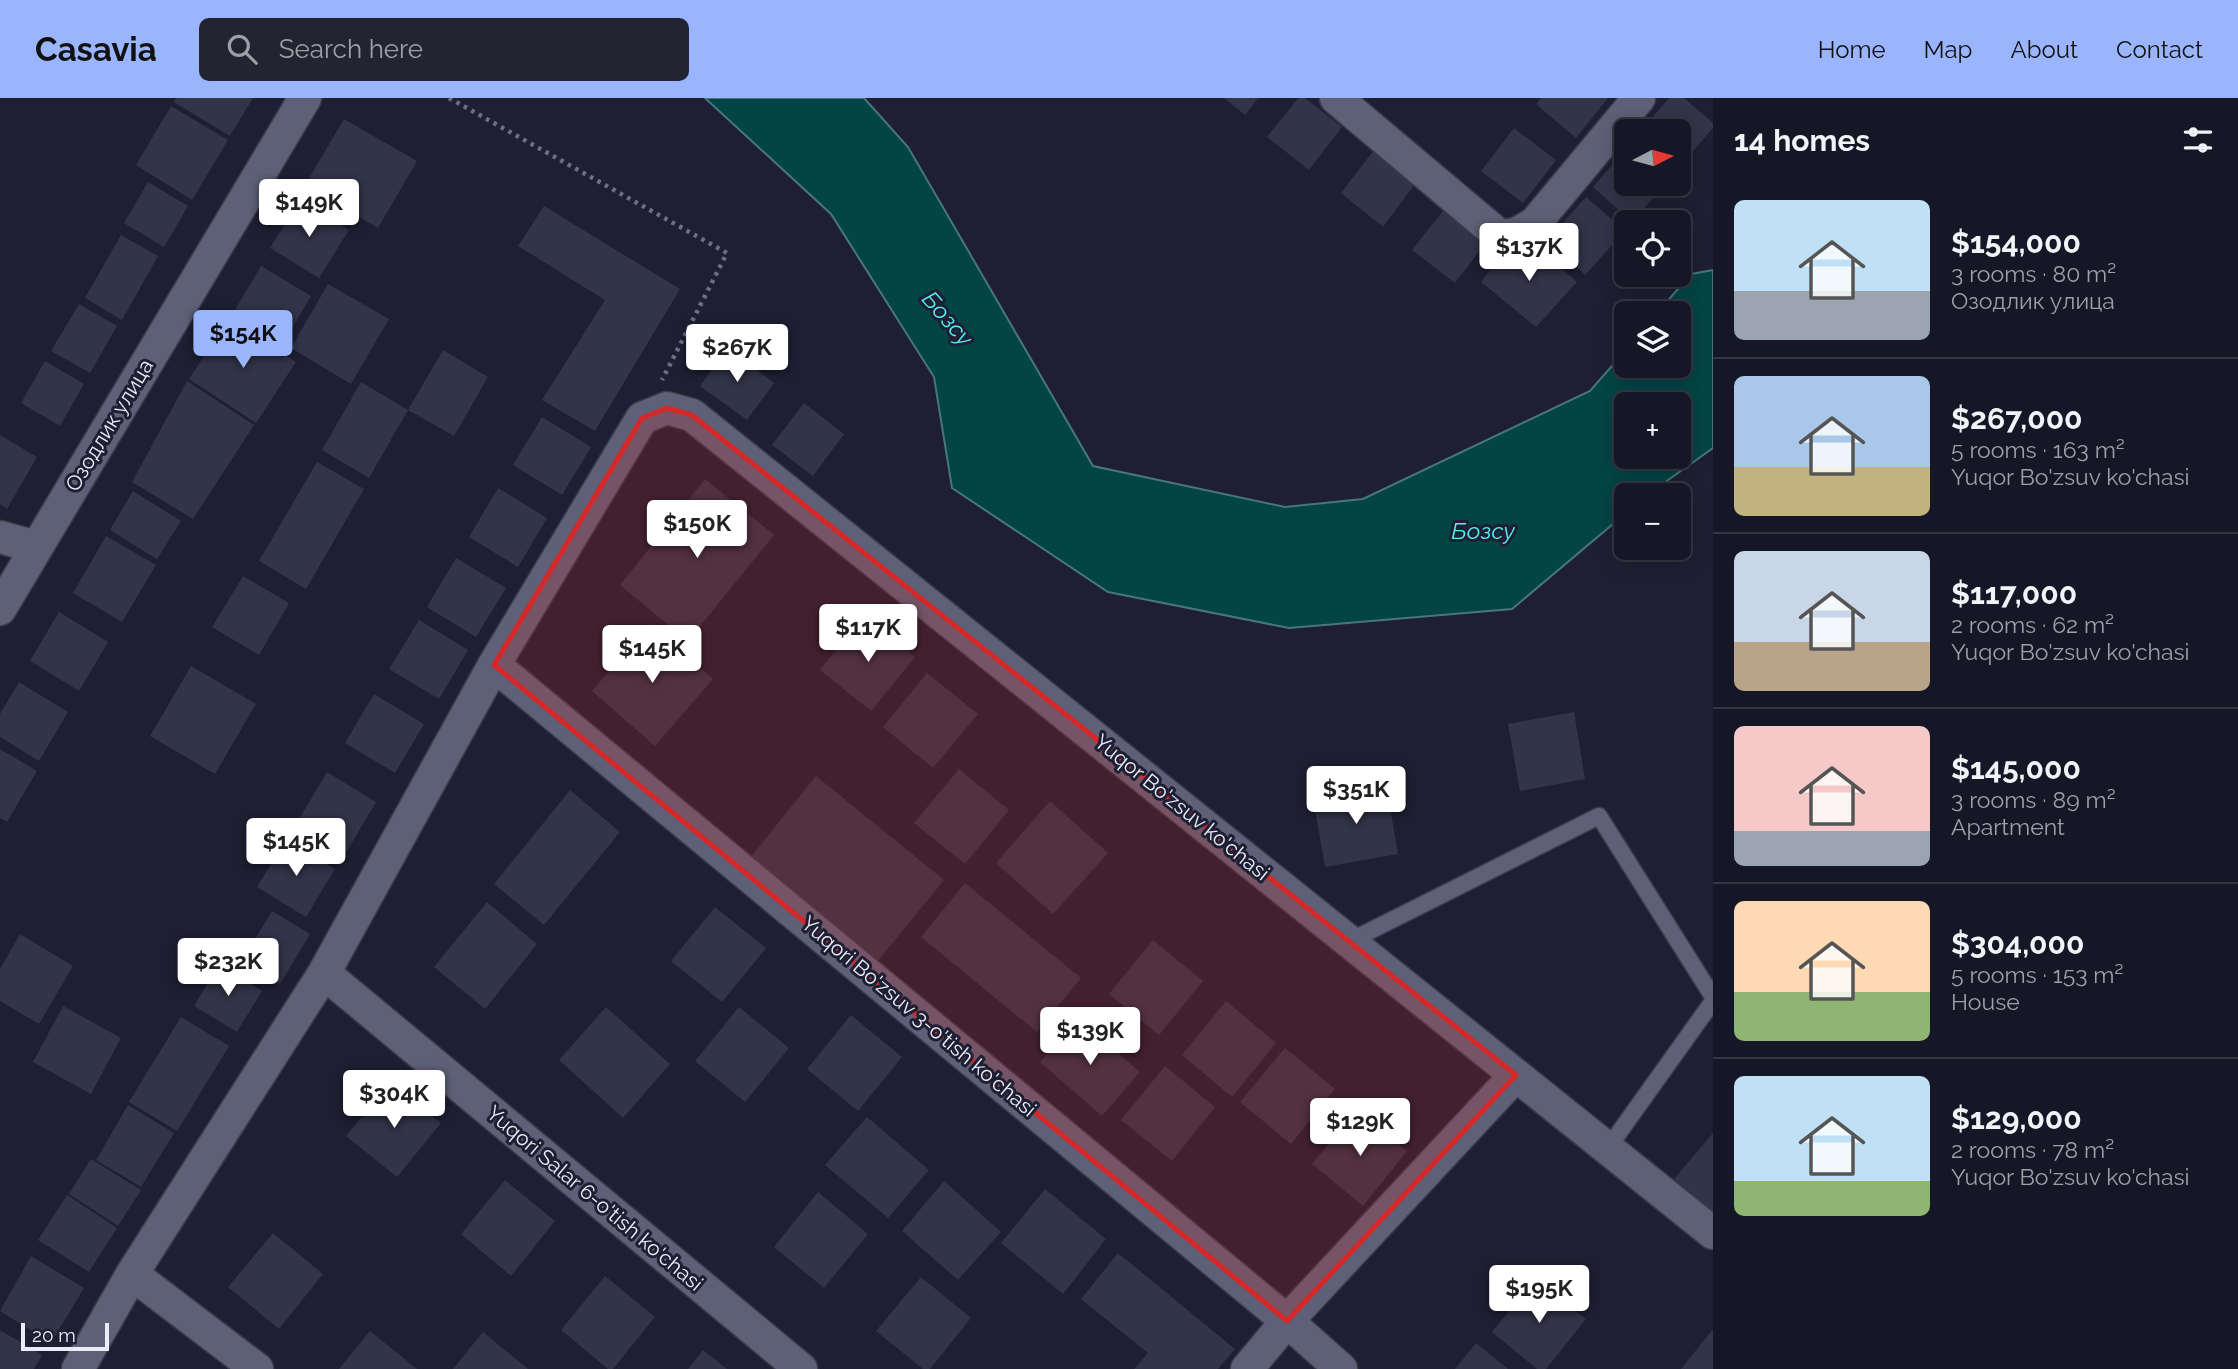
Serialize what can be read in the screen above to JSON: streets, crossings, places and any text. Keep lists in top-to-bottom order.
{
  "streets": {
    "street": [
      "Озодлик улица",
      "Yuqor Bo'zsuv ko'chasi",
      "Yuqori Bo'zsuv 3-o'tish ko'chasi",
      "Yuqori Salar 6-o'tish ko'chasi"
    ]
  },
  "water": ["Бозсу"],
  "scale_bar": "20 m",
  "north": "right",
  "page": {
    "header": "Casavia",
    "search": "Search here",
    "nav": [
      "Home",
      "Map",
      "About",
      "Contact"
    ],
    "heading": "14 homes",
    "map_buttons": ["+", "−"],
    "price": [
      "$149K",
      "$137K",
      "$154K",
      "$267K",
      "$150K",
      "$117K",
      "$145K",
      "$351K",
      "$145K",
      "$232K",
      "$139K",
      "$304K",
      "$129K",
      "$195K"
    ],
    "list": [
      {
        "name": "$154,000",
        "note": "3 rooms · 80 m² · Озодлик улица"
      },
      {
        "name": "$267,000",
        "note": "5 rooms · 163 m² · Yuqor Bo'zsuv ko'chasi"
      },
      {
        "name": "$117,000",
        "note": "2 rooms · 62 m² · Yuqor Bo'zsuv ko'chasi"
      },
      {
        "name": "$145,000",
        "note": "3 rooms · 89 m² · Apartment"
      },
      {
        "name": "$304,000",
        "note": "5 rooms · 153 m² · House"
      },
      {
        "name": "$129,000",
        "note": "2 rooms · 78 m² · Yuqor Bo'zsuv ko'chasi"
      }
    ],
    "scale": "20 m"
  }
}
